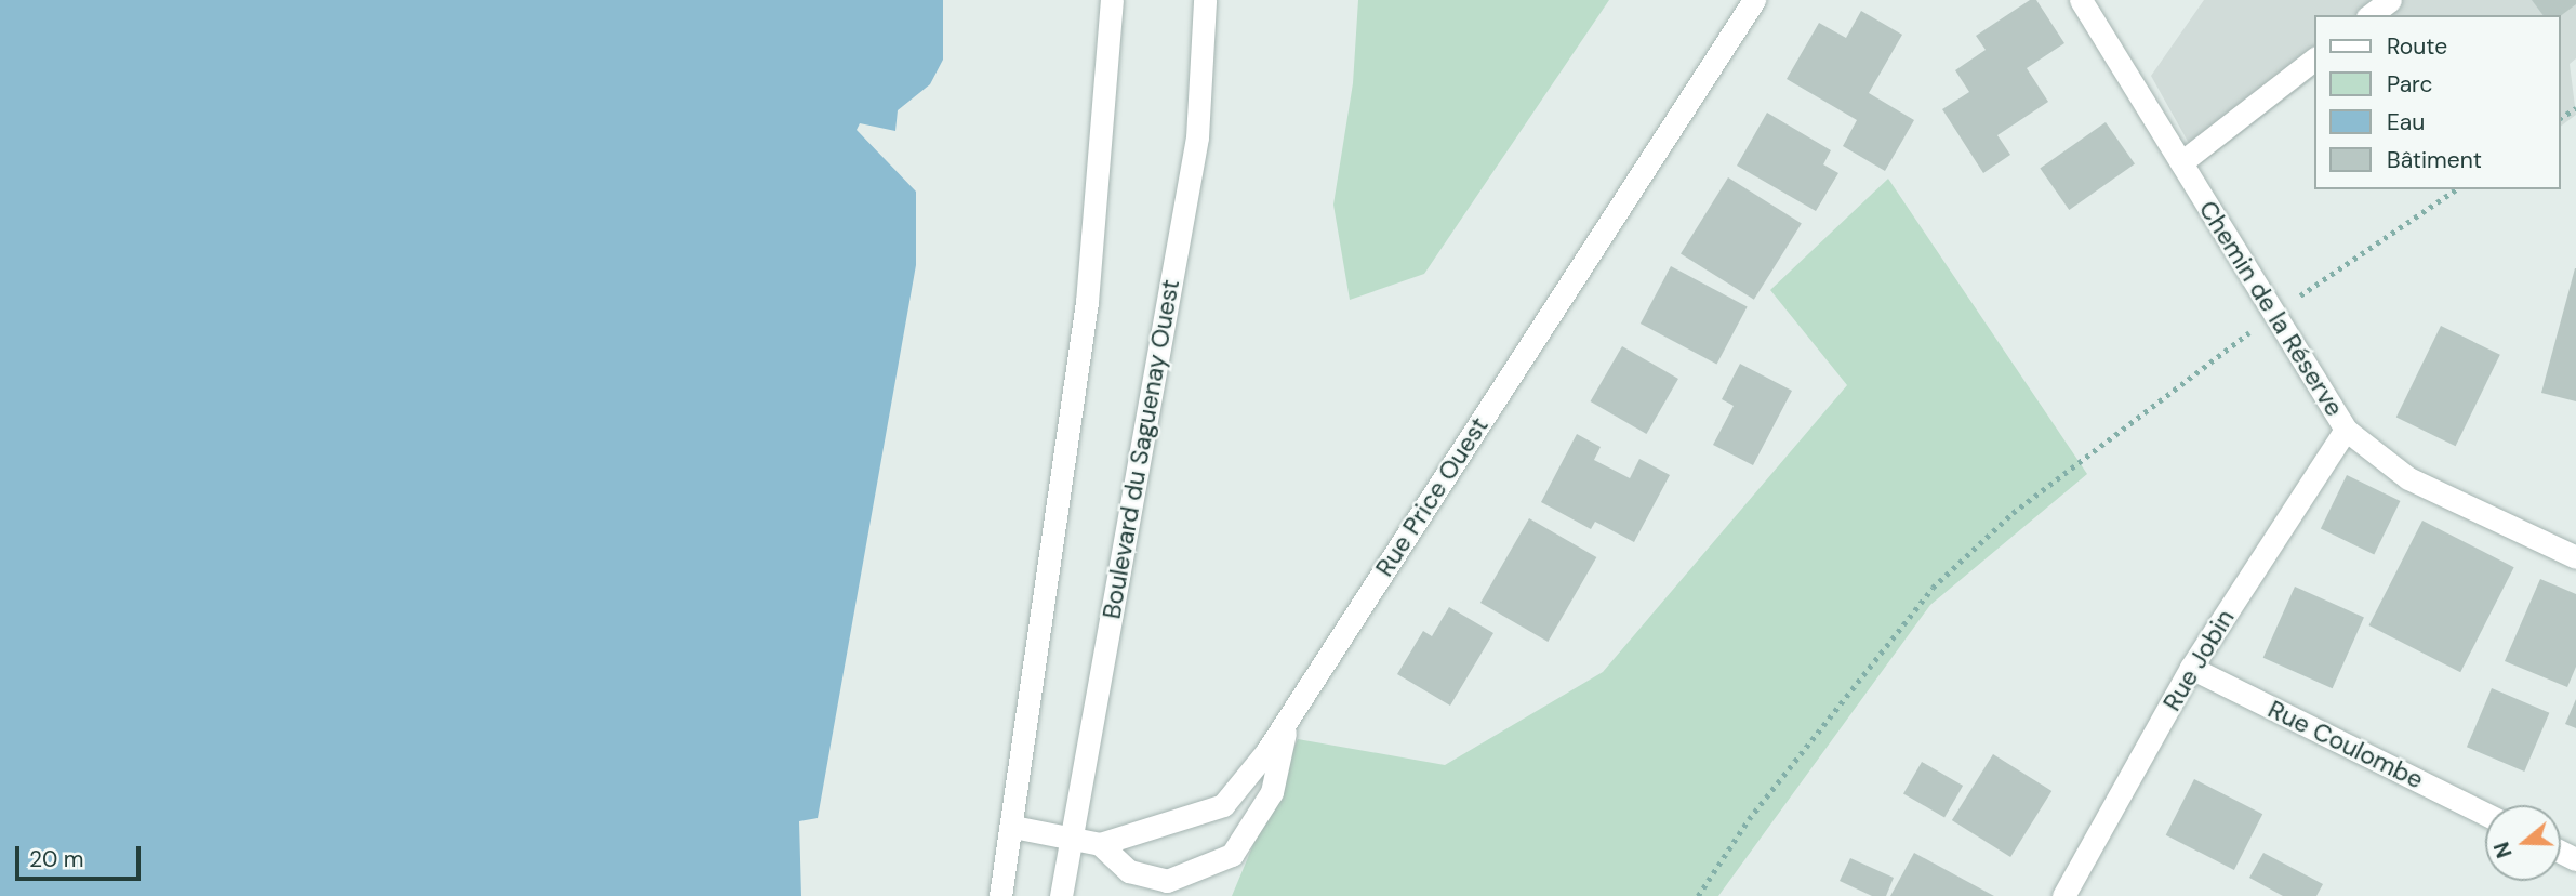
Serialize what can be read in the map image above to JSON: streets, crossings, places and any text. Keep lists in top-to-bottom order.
{
  "streets": {
    "street": [
      "Chemin de la Réserve",
      "Boulevard du Saguenay Ouest",
      "Rue Price Ouest",
      "Rue Jobin",
      "Rue Coulombe"
    ]
  },
  "crossings": [
    ["Chemin de la Réserve", "Rue Jobin"],
    ["Rue Jobin", "Rue Coulombe"]
  ],
  "legend": [
    "Route",
    "Parc",
    "Eau",
    "Bâtiment"
  ],
  "scale_bar": "20 m",
  "north": "left"
}
